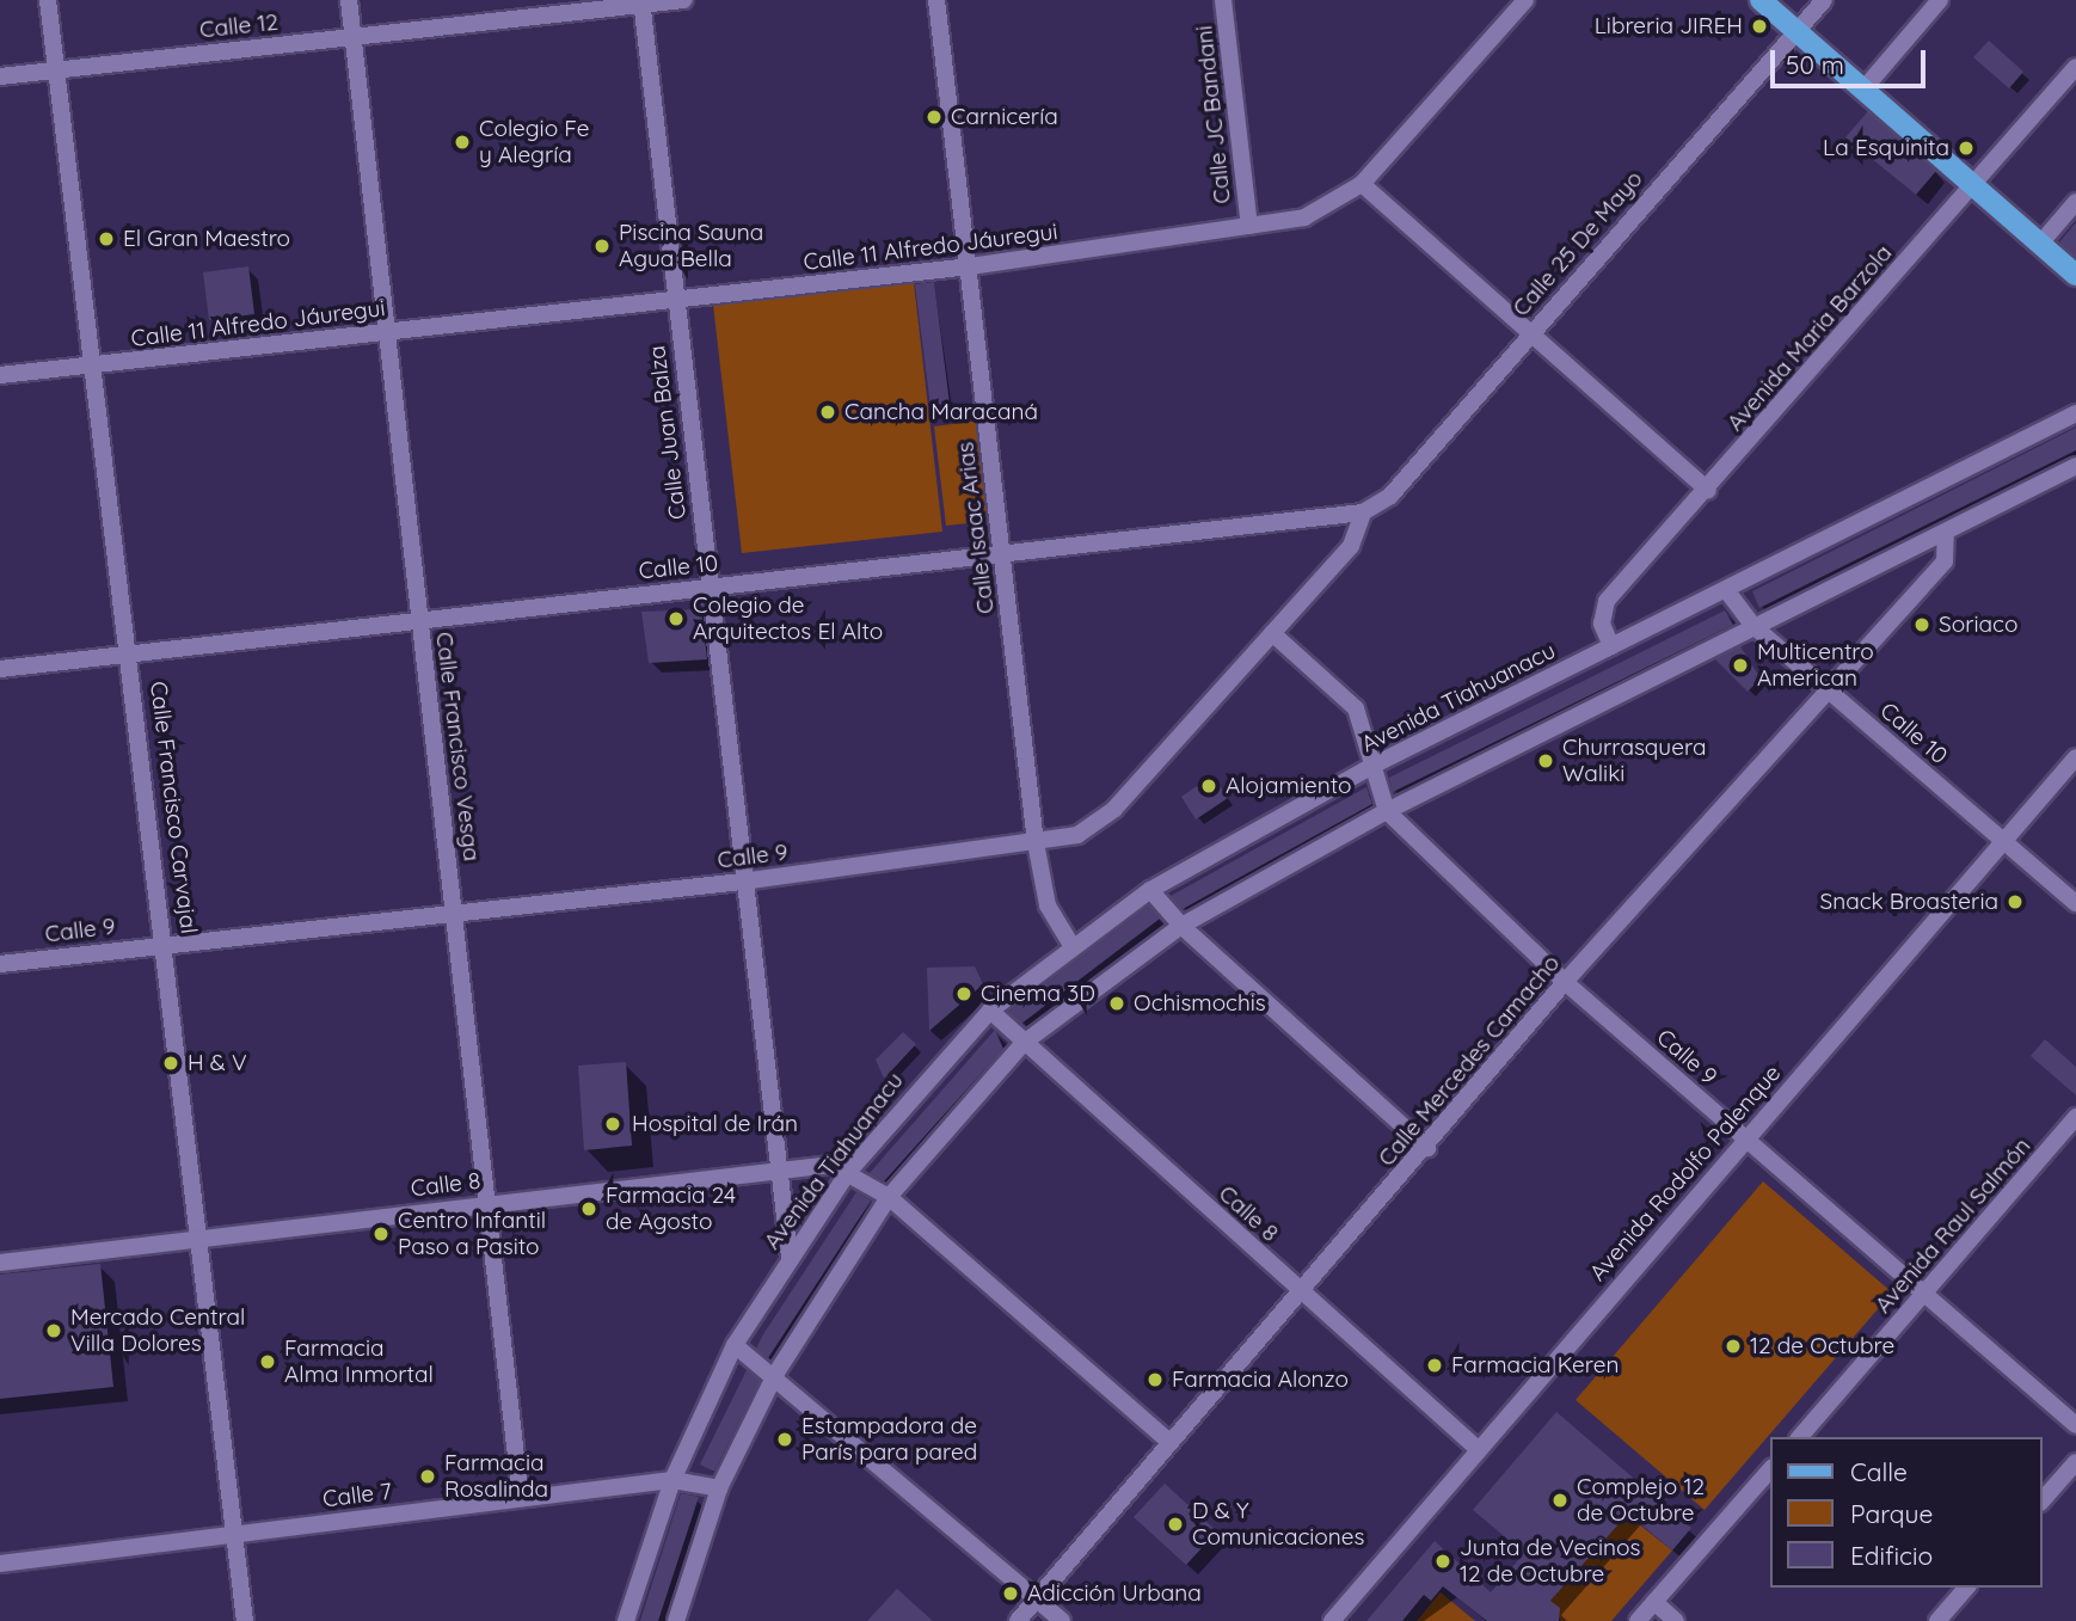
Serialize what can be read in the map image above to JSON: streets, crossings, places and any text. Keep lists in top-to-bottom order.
{
  "streets": {
    "street": [
      "Calle 12",
      "Calle JC Bandani",
      "Calle 25 De Mayo",
      "Calle 11 Alfredo Jáuregui",
      "Avenida Maria Barzola",
      "Calle Juan Balza",
      "Calle Isaac Arias",
      "Calle 10",
      "Avenida Tiahuanacu",
      "Calle Francisco Vesga",
      "Calle Francisco Carvajal",
      "Calle 9",
      "Calle Mercedes Camacho",
      "Avenida Rodolfo Palenque",
      "Calle 8",
      "Avenida Raul Salmón",
      "Calle 7"
    ]
  },
  "crossings": [
    ["Calle 12", "Calle Juan Balza"],
    ["Calle 12", "Calle Francisco Vesga"],
    ["Calle 12", "Calle Francisco Carvajal"],
    ["Calle JC Bandani", "Calle 11 Alfredo Jáuregui"],
    ["Calle 25 De Mayo", "Calle 10"],
    ["Calle 25 De Mayo", "Calle 9"],
    ["Calle 11 Alfredo Jáuregui", "Calle Juan Balza"],
    ["Calle 11 Alfredo Jáuregui", "Calle Isaac Arias"],
    ["Calle 11 Alfredo Jáuregui", "Calle Francisco Vesga"],
    ["Calle 11 Alfredo Jáuregui", "Calle Francisco Carvajal"],
    ["Avenida Maria Barzola", "Avenida Tiahuanacu"],
    ["Calle Juan Balza", "Calle 10"],
    ["Calle Juan Balza", "Avenida Tiahuanacu"],
    ["Calle Juan Balza", "Calle 9"],
    ["Calle Juan Balza", "Calle 8"],
    ["Calle Isaac Arias", "Calle 10"],
    ["Calle Isaac Arias", "Avenida Tiahuanacu"],
    ["Calle Isaac Arias", "Calle 9"],
    ["Calle 10", "Avenida Tiahuanacu"],
    ["Calle 10", "Calle Francisco Vesga"],
    ["Calle 10", "Calle Francisco Carvajal"],
    ["Calle 10", "Calle 9"],
    ["Calle 10", "Calle Mercedes Camacho"],
    ["Calle 10", "Avenida Rodolfo Palenque"],
    ["Avenida Tiahuanacu", "Calle 9"],
    ["Avenida Tiahuanacu", "Calle 8"],
    ["Avenida Tiahuanacu", "Calle 7"],
    ["Calle Francisco Vesga", "Calle 9"],
    ["Calle Francisco Vesga", "Calle 8"],
    ["Calle Francisco Vesga", "Calle 7"],
    ["Calle Francisco Carvajal", "Calle 9"],
    ["Calle Francisco Carvajal", "Calle 8"],
    ["Calle Francisco Carvajal", "Calle 7"],
    ["Calle 9", "Calle Mercedes Camacho"],
    ["Calle 9", "Avenida Rodolfo Palenque"],
    ["Calle 9", "Avenida Raul Salmón"],
    ["Calle Mercedes Camacho", "Calle 8"],
    ["Avenida Rodolfo Palenque", "Calle 8"]
  ],
  "places": [
    "Libreria JIREH",
    "Carnicería",
    "Colegio Fe y Alegría",
    "La Esquinita",
    "El Gran Maestro",
    "Piscina Sauna Agua Bella",
    "Cancha Maracaná",
    "Colegio de Arquitectos El Alto",
    "Soriaco",
    "Multicentro American",
    "Churrasquera Waliki",
    "Alojamiento",
    "Snack Broasteria",
    "Cinema 3D",
    "Ochismochis",
    "H & V",
    "Hospital de Irán",
    "Farmacia 24 de Agosto",
    "Centro Infantil Paso a Pasito",
    "Mercado Central Villa Dolores",
    "12 de Octubre",
    "Farmacia Alma Inmortal",
    "Farmacia Keren",
    "Farmacia Alonzo",
    "Estampadora de París para pared",
    "Farmacia Rosalinda",
    "Complejo 12 de Octubre",
    "D & Y Comunicaciones",
    "Junta de Vecinos 12 de Octubre",
    "Adicción Urbana"
  ],
  "legend": ["Calle", "Parque", "Edificio"],
  "scale_bar": "50 m"
}
